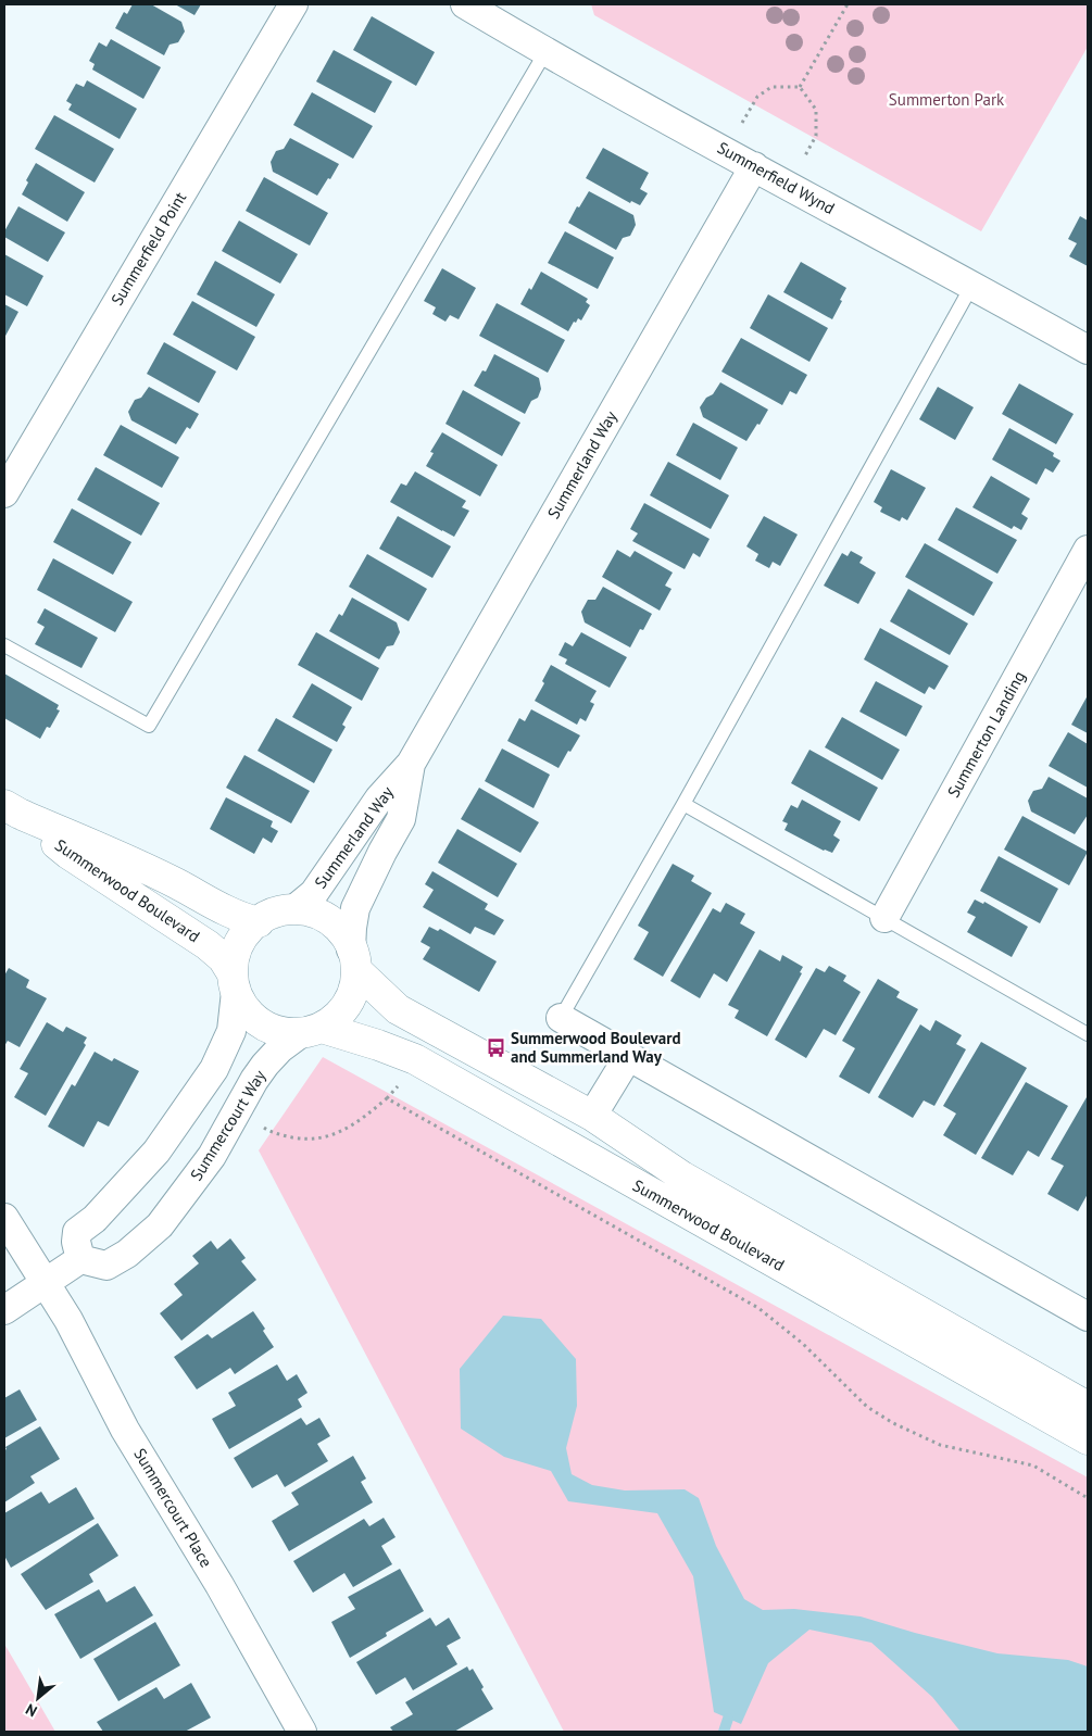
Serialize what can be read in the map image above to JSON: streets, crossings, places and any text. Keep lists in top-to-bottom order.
{
  "streets": {
    "street": [
      "Summerfield Wynd",
      "Summerfield Point",
      "Summerland Way",
      "Summerton Landing",
      "Summerwood Boulevard",
      "Summercourt Way",
      "Summercourt Place"
    ]
  },
  "crossings": [
    ["Summerfield Wynd", "Summerland Way"],
    ["Summerland Way", "Summerwood Boulevard"],
    ["Summerland Way", "Summercourt Way"],
    ["Summerwood Boulevard", "Summercourt Way"]
  ],
  "parks": ["Summerton Park"],
  "places": {
    "bus stop": ["Summerwood Boulevard and Summerland Way"]
  },
  "north": "bottom left"
}
